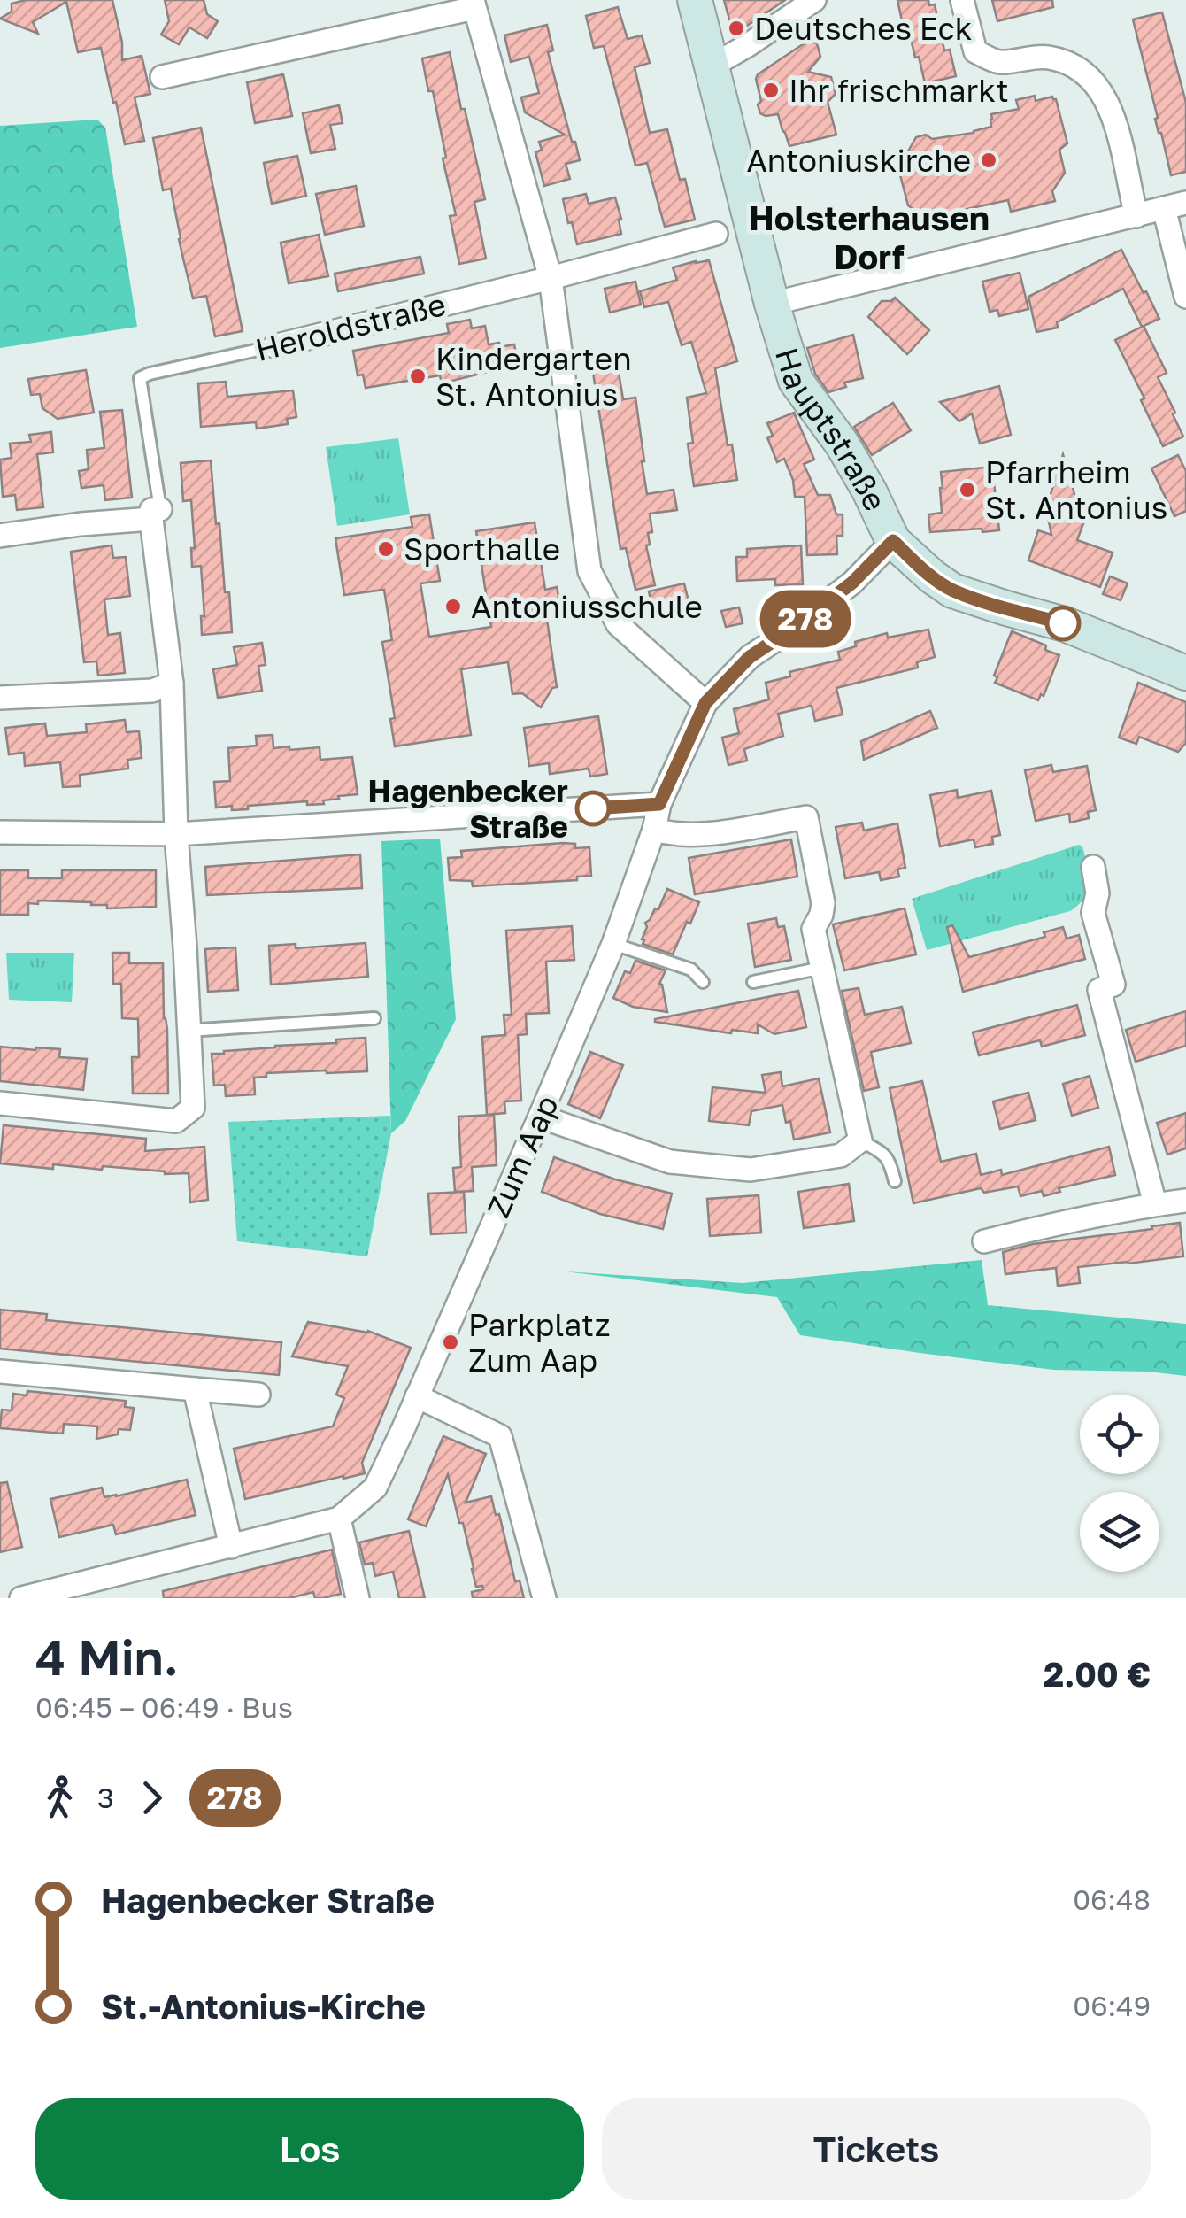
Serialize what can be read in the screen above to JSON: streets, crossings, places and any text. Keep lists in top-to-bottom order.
{
  "streets": {
    "main road": ["Hauptstraße"],
    "street": ["Heroldstraße", "Zum Aap"]
  },
  "crossings": [
    ["Hauptstraße", "Zum Aap"]
  ],
  "districts": ["Holsterhausen Dorf"],
  "places": [
    "Deutsches Eck",
    "Ihr frischmarkt",
    "Antoniuskirche",
    "Kindergarten St. Antonius",
    "Pfarrheim St. Antonius",
    "Sporthalle",
    "Antoniusschule",
    "Hagenbecker Straße",
    "Parkplatz Zum Aap"
  ],
  "lines": ["bus line 278"],
  "page": {
    "on_map": "278",
    "heading": ["4 Min.", "06:45 – 06:49 · Bus", "2.00 €"],
    "legs": ["3", "278"],
    "list": [
      {
        "name": "Hagenbecker Straße",
        "value": "06:48"
      },
      {
        "name": "St.-Antonius-Kirche",
        "value": "06:49"
      }
    ],
    "buttons": ["Los", "Tickets"]
  }
}
